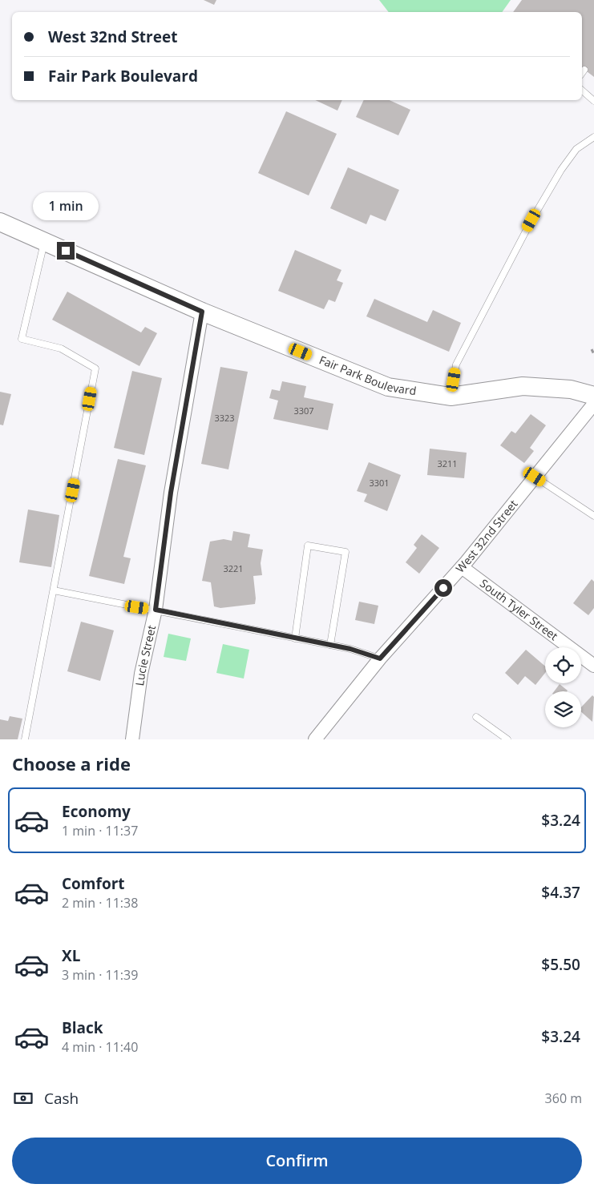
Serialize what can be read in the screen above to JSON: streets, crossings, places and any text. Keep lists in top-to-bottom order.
{
  "streets": {
    "street": [
      "Fair Park Boulevard",
      "West 32nd Street",
      "South Tyler Street",
      "Lucie Street"
    ]
  },
  "crossings": [
    ["Fair Park Boulevard", "Lucie Street"],
    ["West 32nd Street", "South Tyler Street"]
  ],
  "house_numbers": [
    "3307",
    "3323",
    "3211",
    "3301",
    "3221"
  ],
  "page": {
    "banner": ["West 32nd Street", "Fair Park Boulevard"],
    "bubble": "1 min",
    "heading": "Choose a ride",
    "list": [
      {
        "name": "Economy",
        "note": "1 min · 11:37",
        "value": "$3.24"
      },
      {
        "name": "Comfort",
        "note": "2 min · 11:38",
        "value": "$4.37"
      },
      {
        "name": "XL",
        "note": "3 min · 11:39",
        "value": "$5.50"
      },
      {
        "name": "Black",
        "note": "4 min · 11:40",
        "value": "$3.24"
      }
    ],
    "pay": ["Cash", "360 m"],
    "buttons": "Confirm"
  }
}
